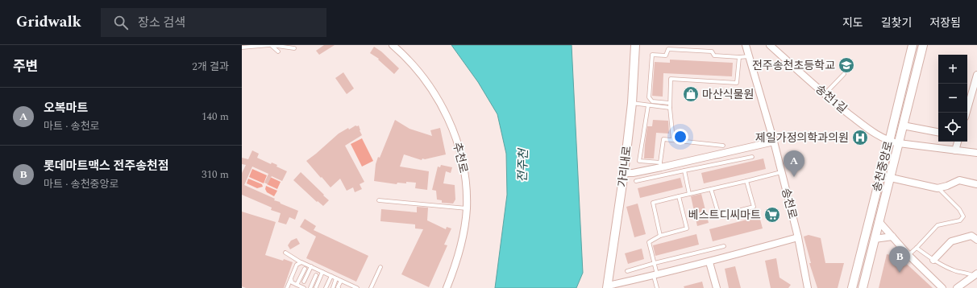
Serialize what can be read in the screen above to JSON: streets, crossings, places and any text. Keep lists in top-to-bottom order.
{
  "streets": {
    "street": [
      "송천1길",
      "추천로",
      "가리내로",
      "송천중앙로",
      "송천로"
    ]
  },
  "crossings": [
    ["송천1길", "송천중앙로"]
  ],
  "water": ["전주천"],
  "places": {
    "school or university": ["전주송천초등학교"],
    "shop": ["마산식물원"],
    "hospital": ["제일가정의학과의원"],
    "supermarket": ["베스트디씨마트"]
  },
  "page": {
    "header": "Gridwalk",
    "search": "장소 검색",
    "nav": ["지도", "길찾기", "저장됨"],
    "heading": ["주변", "2개 결과"],
    "map_buttons": ["+", "−"],
    "list": [
      {
        "mark": "A",
        "name": "오복마트",
        "note": "마트 · 송천로",
        "value": "140 m"
      },
      {
        "mark": "B",
        "name": "롯데마트맥스 전주송천점",
        "note": "마트 · 송천중앙로",
        "value": "310 m"
      }
    ],
    "pins": ["A", "B"]
  }
}
